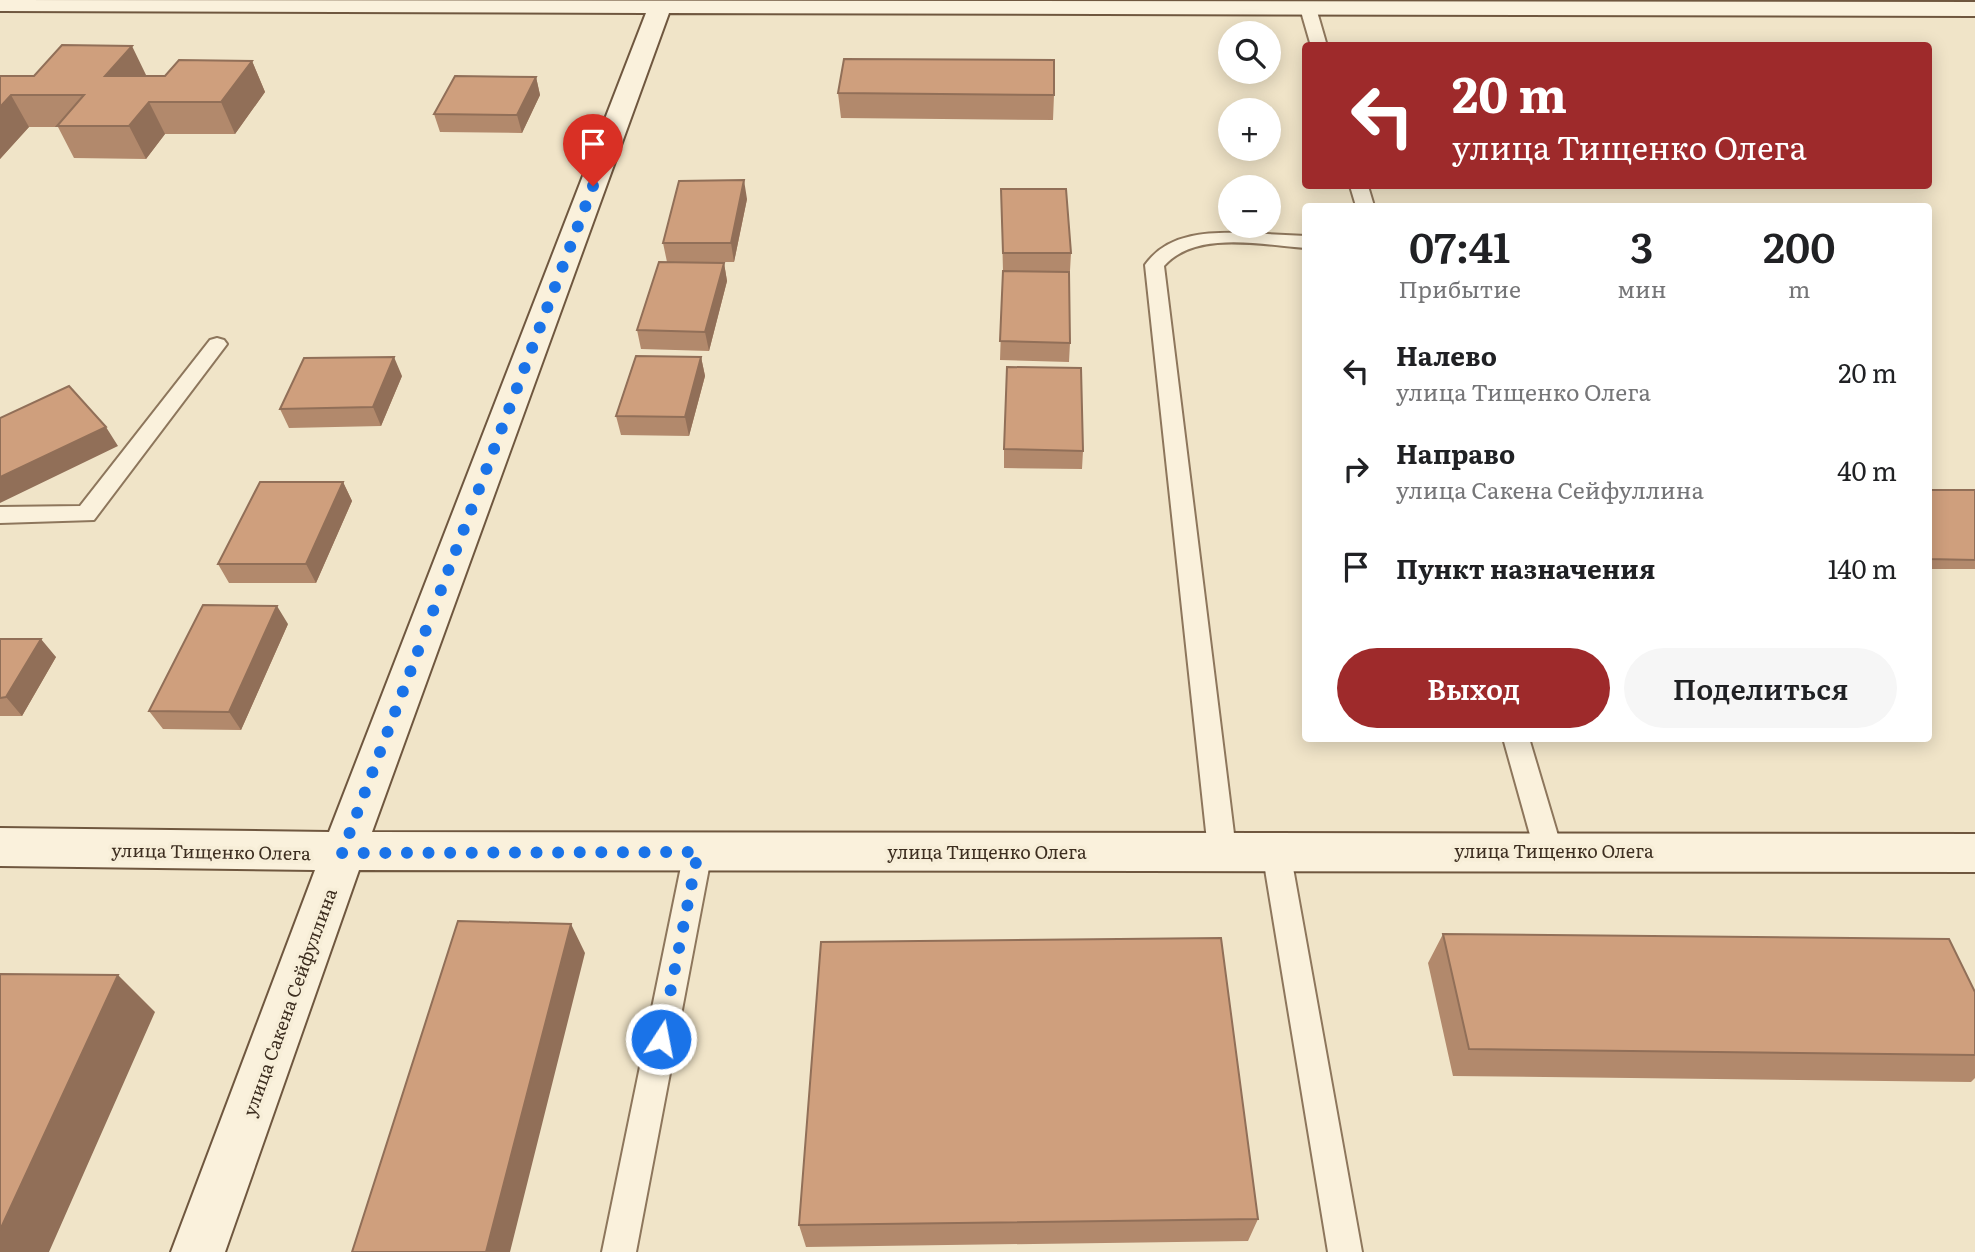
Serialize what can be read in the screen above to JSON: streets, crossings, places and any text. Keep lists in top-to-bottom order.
{
  "streets": {
    "street": ["улица Тищенко Олега", "улица Сакена Сейфуллина"]
  },
  "crossings": [
    ["улица Тищенко Олега", "улица Сакена Сейфуллина"]
  ],
  "page": {
    "map_buttons": ["+", "−"],
    "turn": ["20 m", "улица Тищенко Олега"],
    "eta": [
      "07:41",
      "Прибытие",
      "3",
      "мин",
      "200",
      "m"
    ],
    "list": [
      {
        "name": "Налево",
        "note": "улица Тищенко Олега",
        "value": "20 m"
      },
      {
        "name": "Направо",
        "note": "улица Сакена Сейфуллина",
        "value": "40 m"
      },
      {
        "name": "Пункт назначения",
        "value": "140 m"
      }
    ],
    "buttons": ["Выход", "Поделиться"]
  }
}
